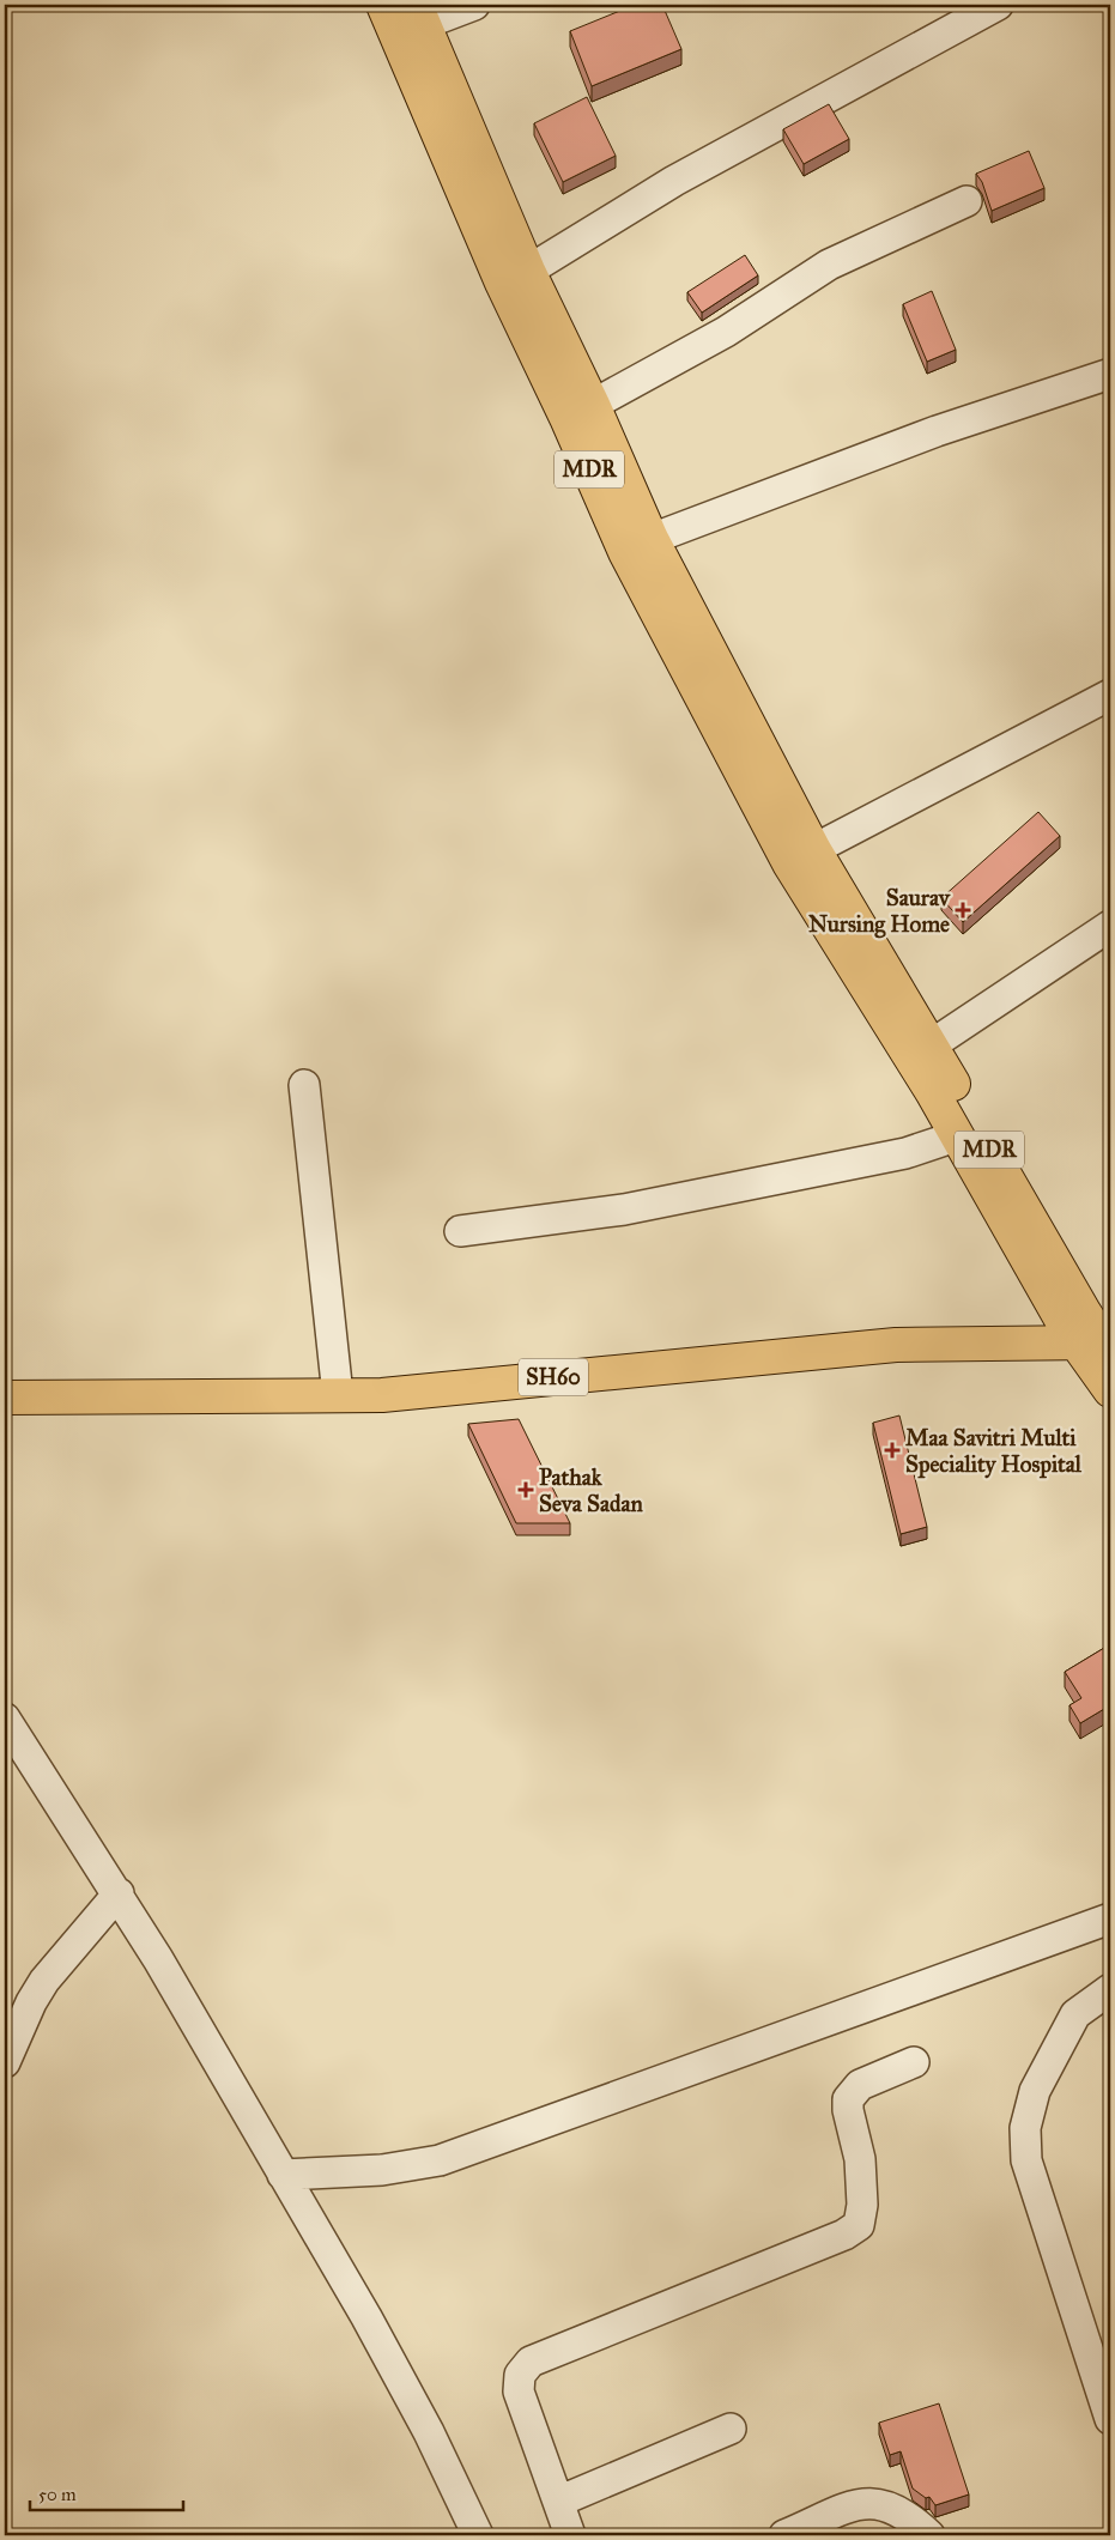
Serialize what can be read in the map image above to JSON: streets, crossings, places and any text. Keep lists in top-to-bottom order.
{
  "streets": {
    "main road": ["MDR", "SH60"]
  },
  "crossings": [
    ["MDR", "SH60"]
  ],
  "places": {
    "health": ["Saurav Nursing Home", "Maa Savitri Multi Speciality Hospital", "Pathak Seva Sadan"]
  },
  "scale_bar": "50 m"
}
